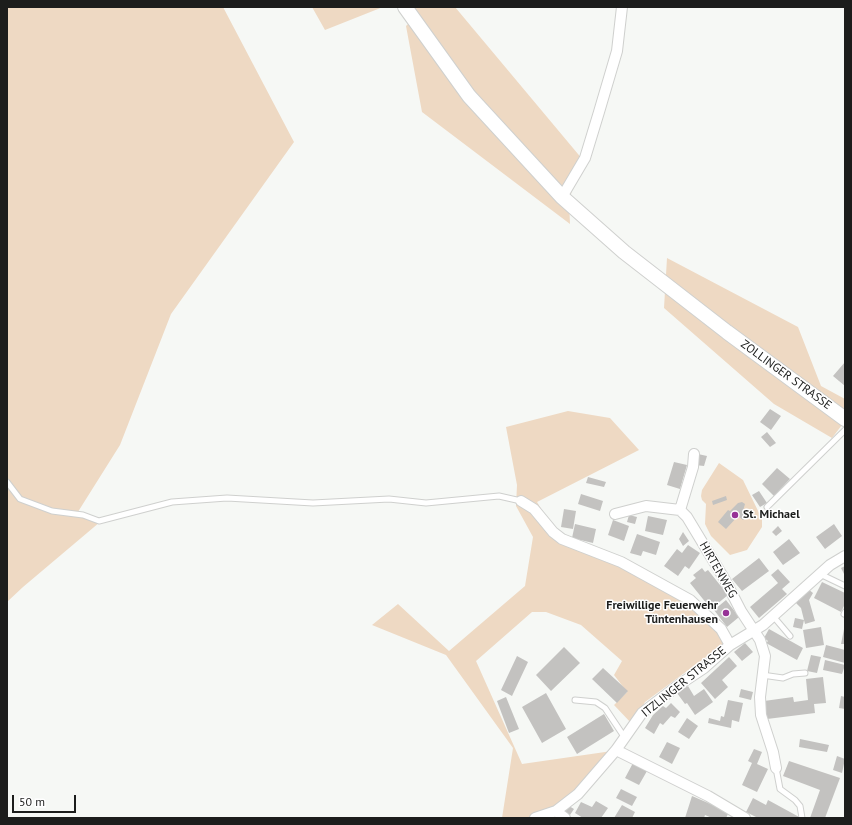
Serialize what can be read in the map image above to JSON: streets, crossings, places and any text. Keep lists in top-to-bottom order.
{
  "streets": {
    "main road": ["ZOLLINGER STRASSE"],
    "street": ["HIRTENWEG", "ITZLINGER STRASSE"]
  },
  "crossings": [
    ["HIRTENWEG", "ITZLINGER STRASSE"]
  ],
  "places": ["St. Michael", "Freiwillige Feuerwehr Tüntenhausen"],
  "scale_bar": "50 m"
}
